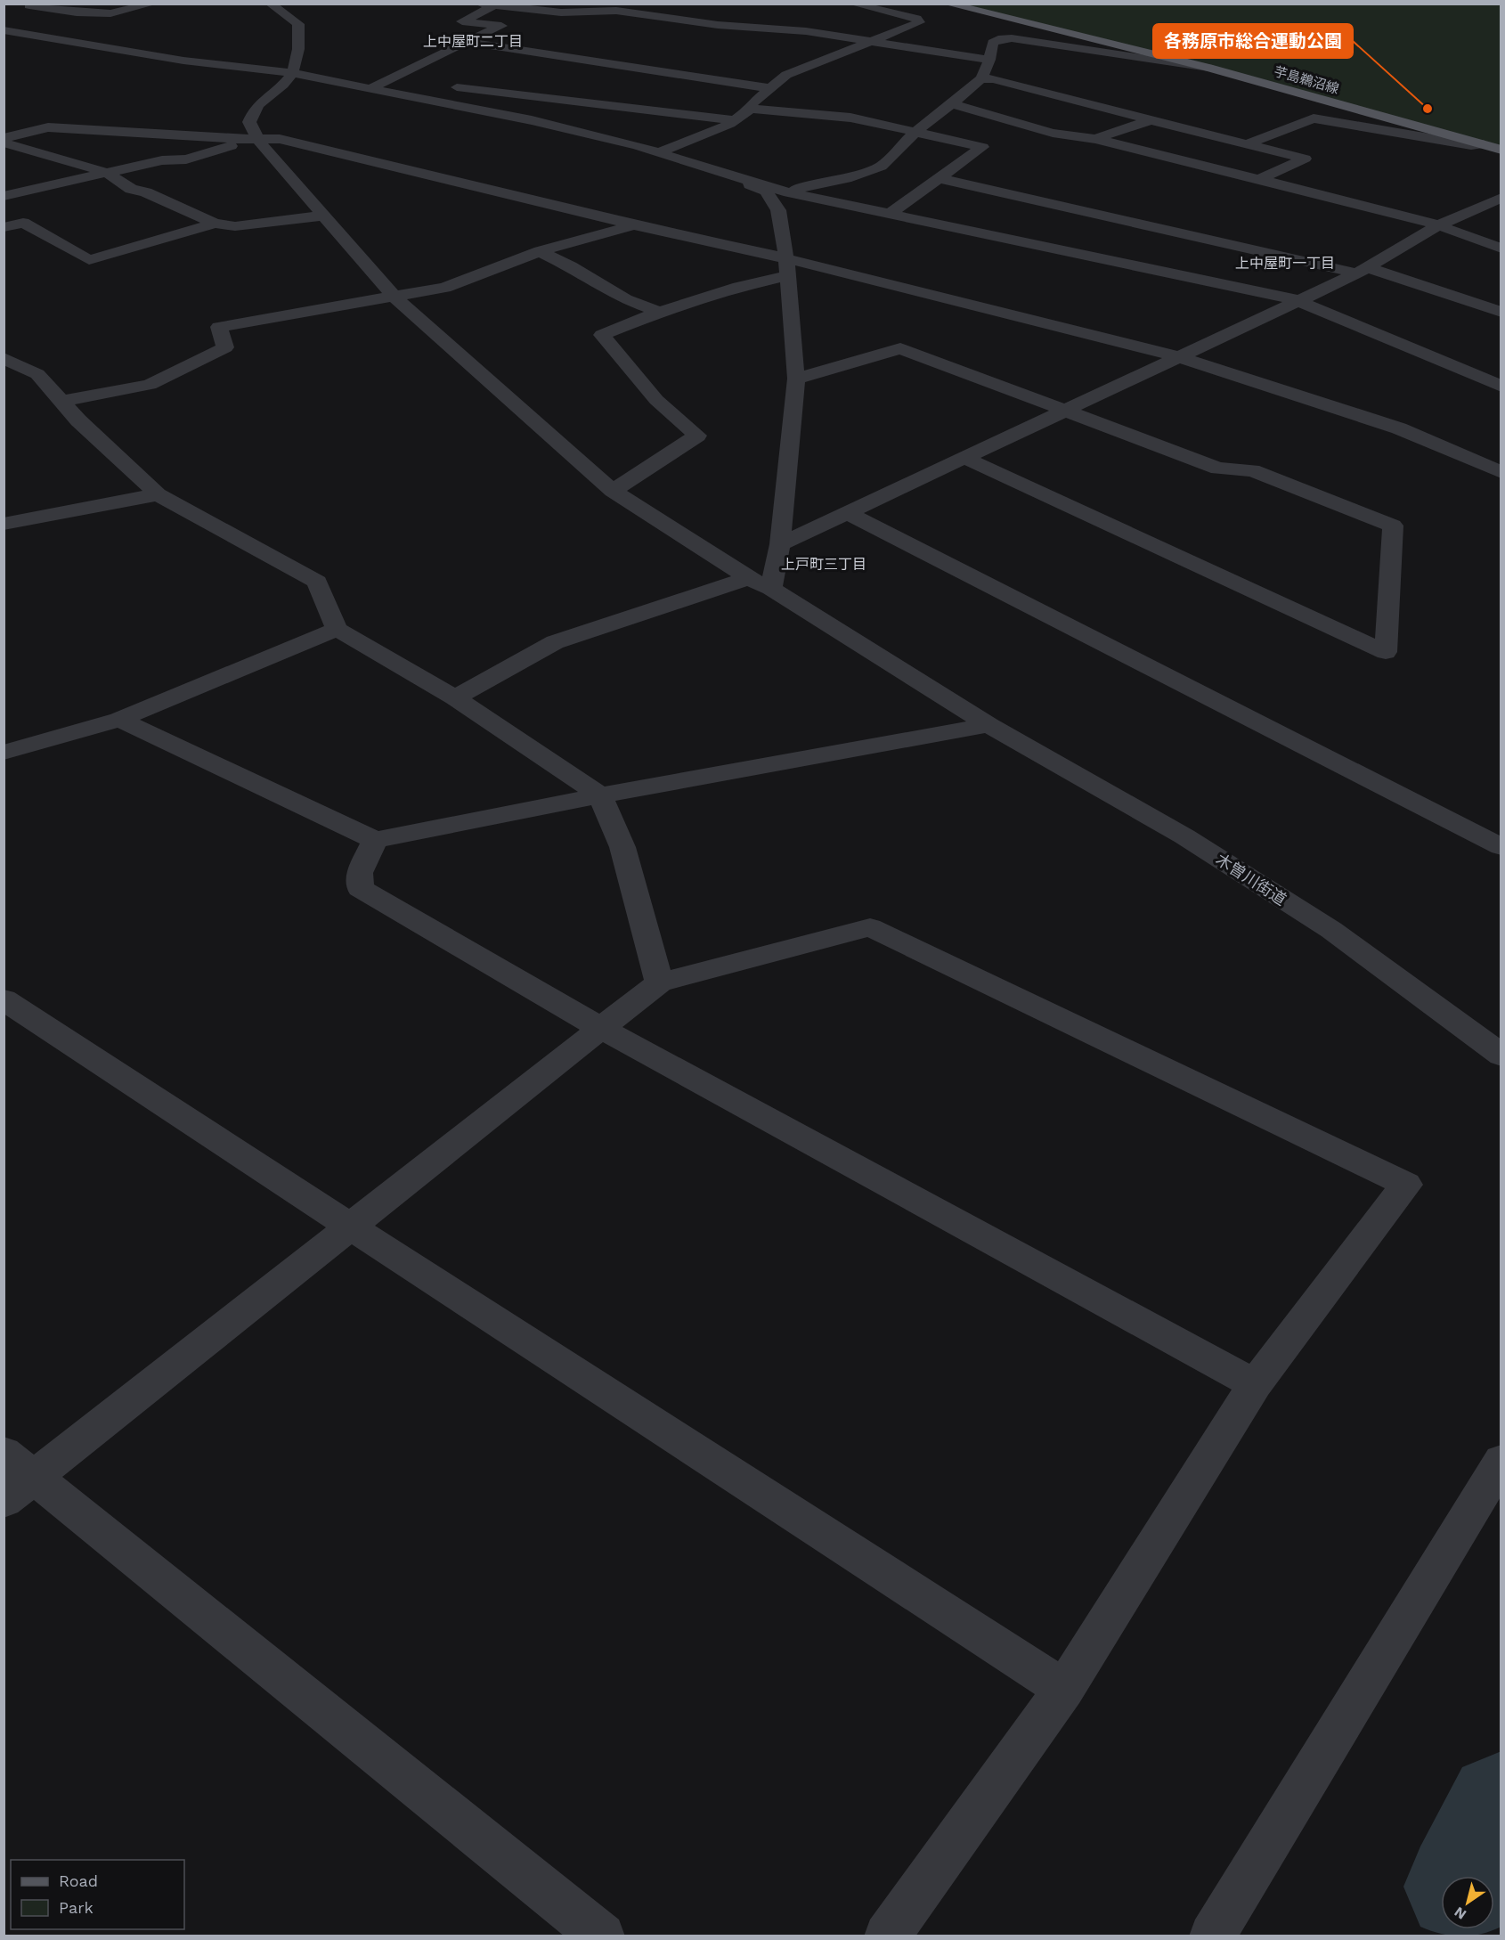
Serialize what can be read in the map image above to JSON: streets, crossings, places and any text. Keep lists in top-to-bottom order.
{
  "streets": {
    "main road": ["芋島鵜沼線"],
    "street": ["木曽川街道"]
  },
  "districts": ["上中屋町二丁目", "上中屋町一丁目", "上戸町三丁目"],
  "places": ["各務原市総合運動公園"],
  "legend": ["Road", "Park"],
  "north": "bottom left"
}
